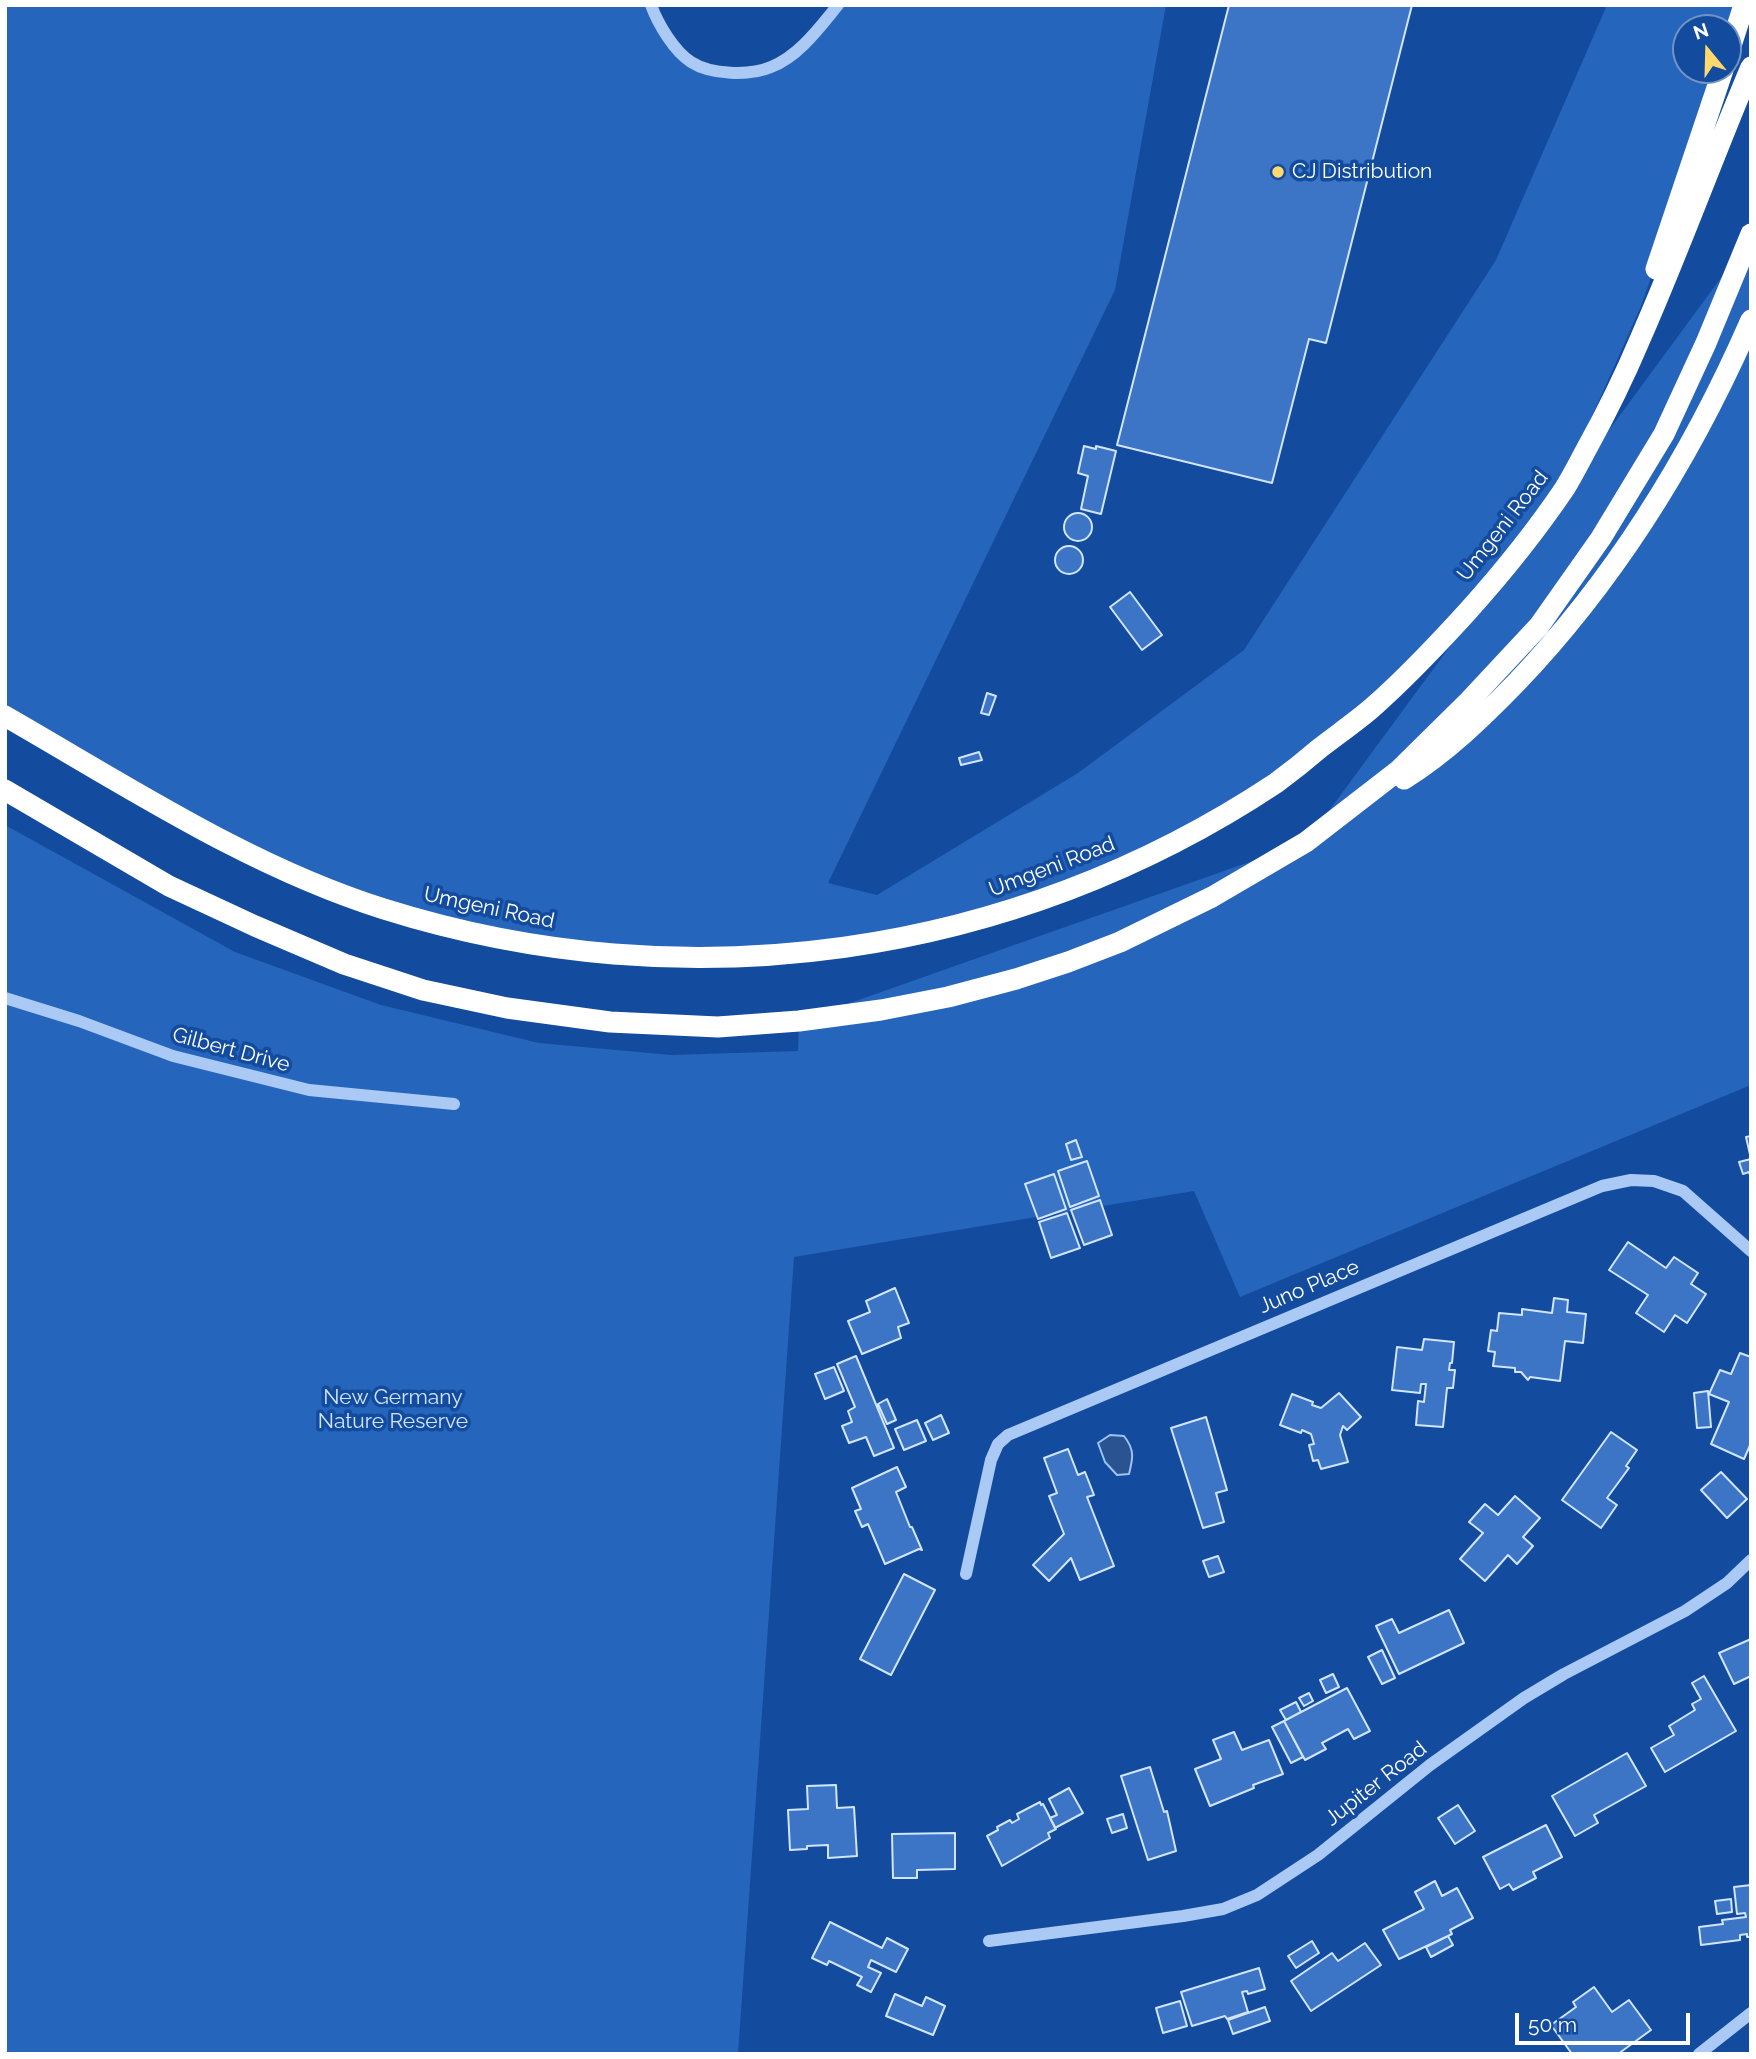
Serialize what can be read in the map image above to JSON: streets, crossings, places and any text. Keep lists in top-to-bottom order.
{
  "streets": {
    "highway": ["Umgeni Road"],
    "street": ["Gilbert Drive", "Juno Place", "Jupiter Road"]
  },
  "parks": ["New Germany Nature Reserve"],
  "places": ["CJ Distribution"],
  "scale_bar": "50 m",
  "north": "top"
}
